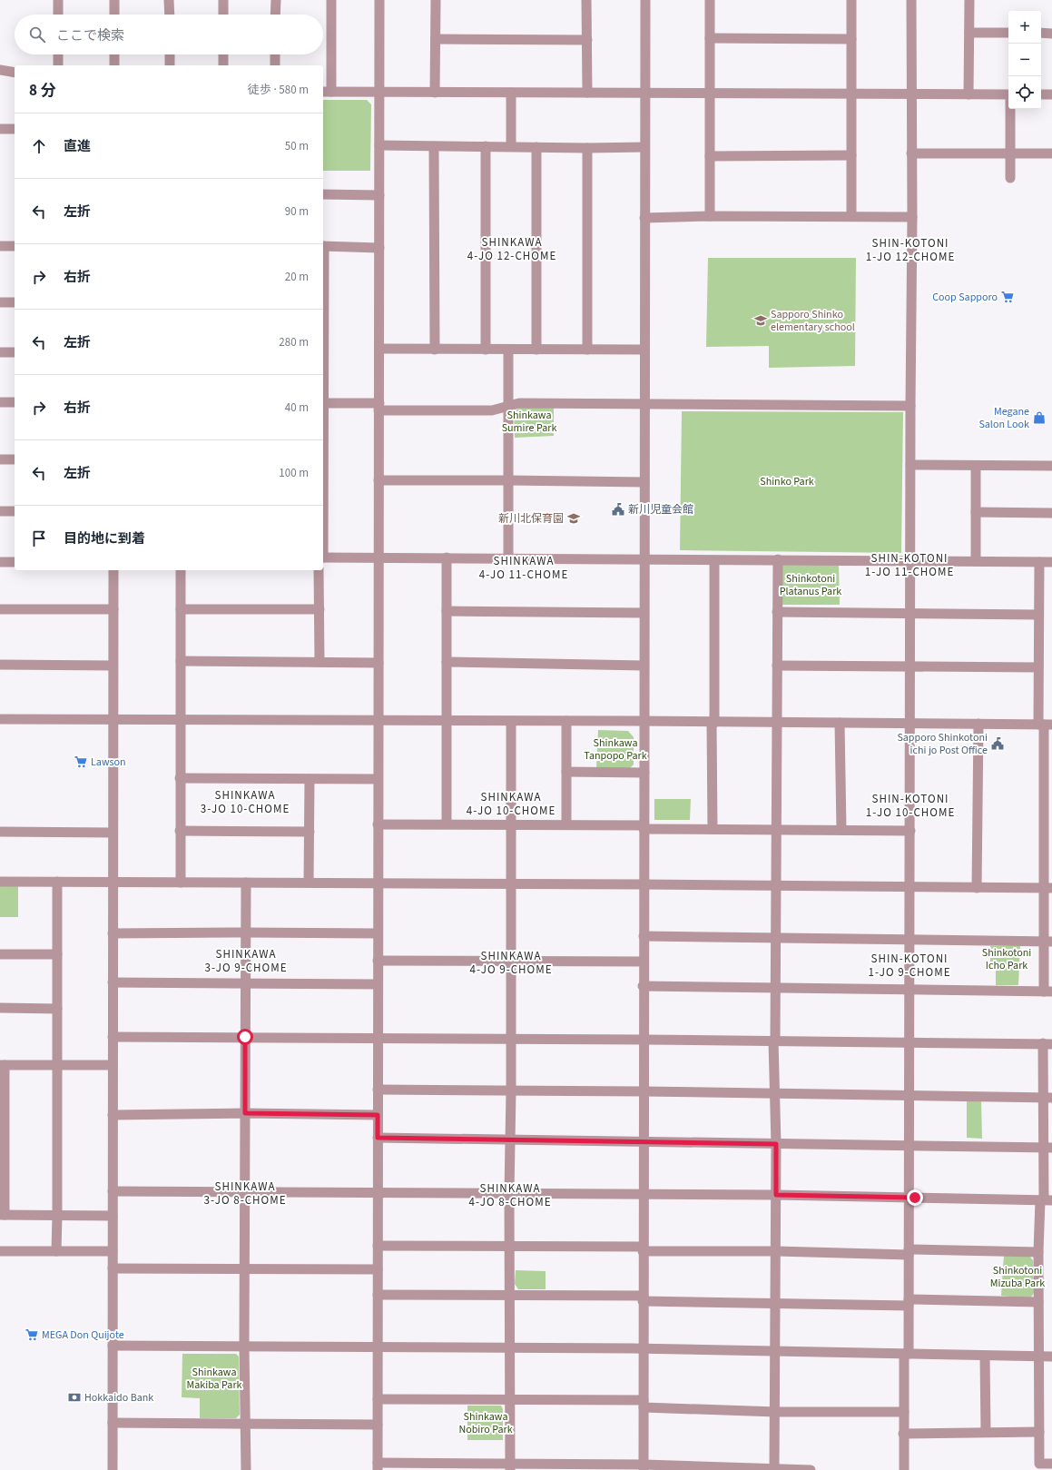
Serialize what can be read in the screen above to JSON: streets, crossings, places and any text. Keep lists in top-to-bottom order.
{
  "districts": [
    "SHINKAWA 4-JO 12-CHOME",
    "SHIN-KOTONI 1-JO 12-CHOME",
    "SHIN-KOTONI 1-JO 11-CHOME",
    "SHINKAWA 4-JO 11-CHOME",
    "SHINKAWA 3-JO 10-CHOME",
    "SHINKAWA 4-JO 10-CHOME",
    "SHIN-KOTONI 1-JO 10-CHOME",
    "SHINKAWA 3-JO 9-CHOME",
    "SHINKAWA 4-JO 9-CHOME",
    "SHIN-KOTONI 1-JO 9-CHOME",
    "SHINKAWA 3-JO 8-CHOME",
    "SHINKAWA 4-JO 8-CHOME"
  ],
  "parks": [
    "Shinkawa Sumire Park",
    "Shinko Park",
    "Shinkotoni Platanus Park",
    "Shinkawa Tanpopo Park",
    "Shinkotoni Icho Park",
    "Shinkotoni Mizuba Park",
    "Shinkawa Makiba Park",
    "Shinkawa Nobiro Park"
  ],
  "places": {
    "supermarket": ["Coop Sapporo", "Lawson", "MEGA Don Quijote"],
    "school or university": ["Sapporo Shinko elementary school", "新川北保育園"],
    "shop": ["Megane Salon Look"],
    "public building": ["新川児童会館", "Sapporo Shinkotoni ichi jo Post Office"],
    "bank": ["Hokkaido Bank"]
  },
  "page": {
    "map_buttons": ["+", "−"],
    "search": "ここで検索",
    "heading": ["8 分", "徒歩 · 580 m"],
    "list": [
      ["直進", "50 m"],
      ["左折", "90 m"],
      ["右折", "20 m"],
      ["左折", "280 m"],
      ["右折", "40 m"],
      ["左折", "100 m"],
      "目的地に到着"
    ]
  }
}
